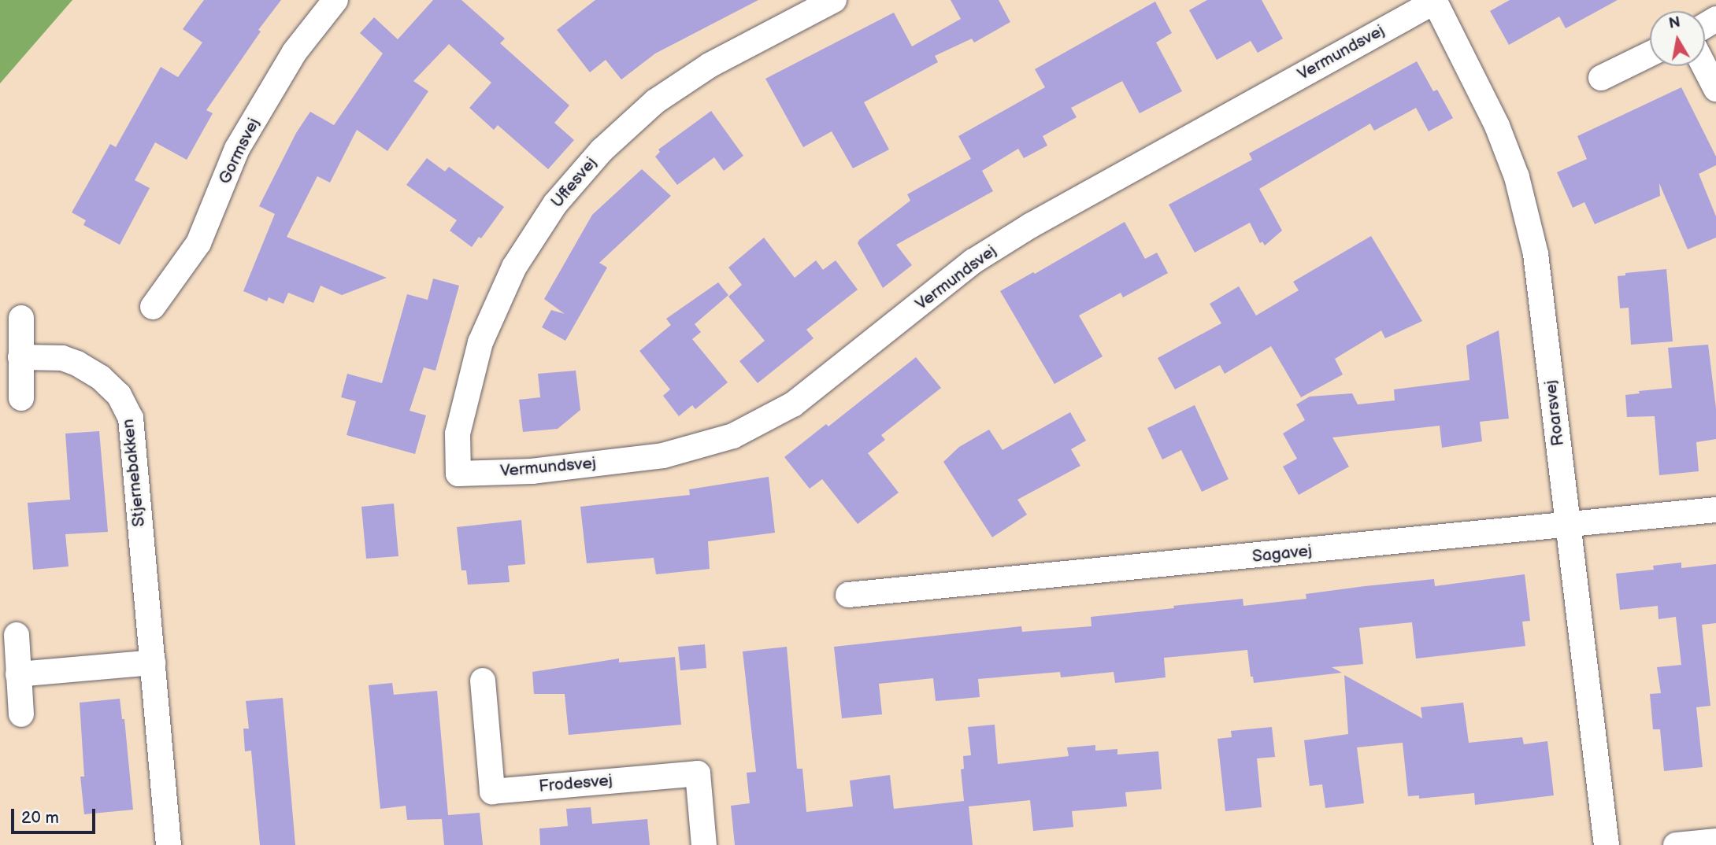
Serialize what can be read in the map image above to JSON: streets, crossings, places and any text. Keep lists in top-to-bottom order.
{
  "streets": {
    "street": [
      "Vermundsvej",
      "Gormsvej",
      "Uffesvej",
      "Roarsvej",
      "Stjernebakken",
      "Sagavej",
      "Frodesvej"
    ]
  },
  "crossings": [
    ["Vermundsvej", "Uffesvej"],
    ["Vermundsvej", "Roarsvej"],
    ["Roarsvej", "Sagavej"]
  ],
  "scale_bar": "20 m",
  "north": "top"
}
